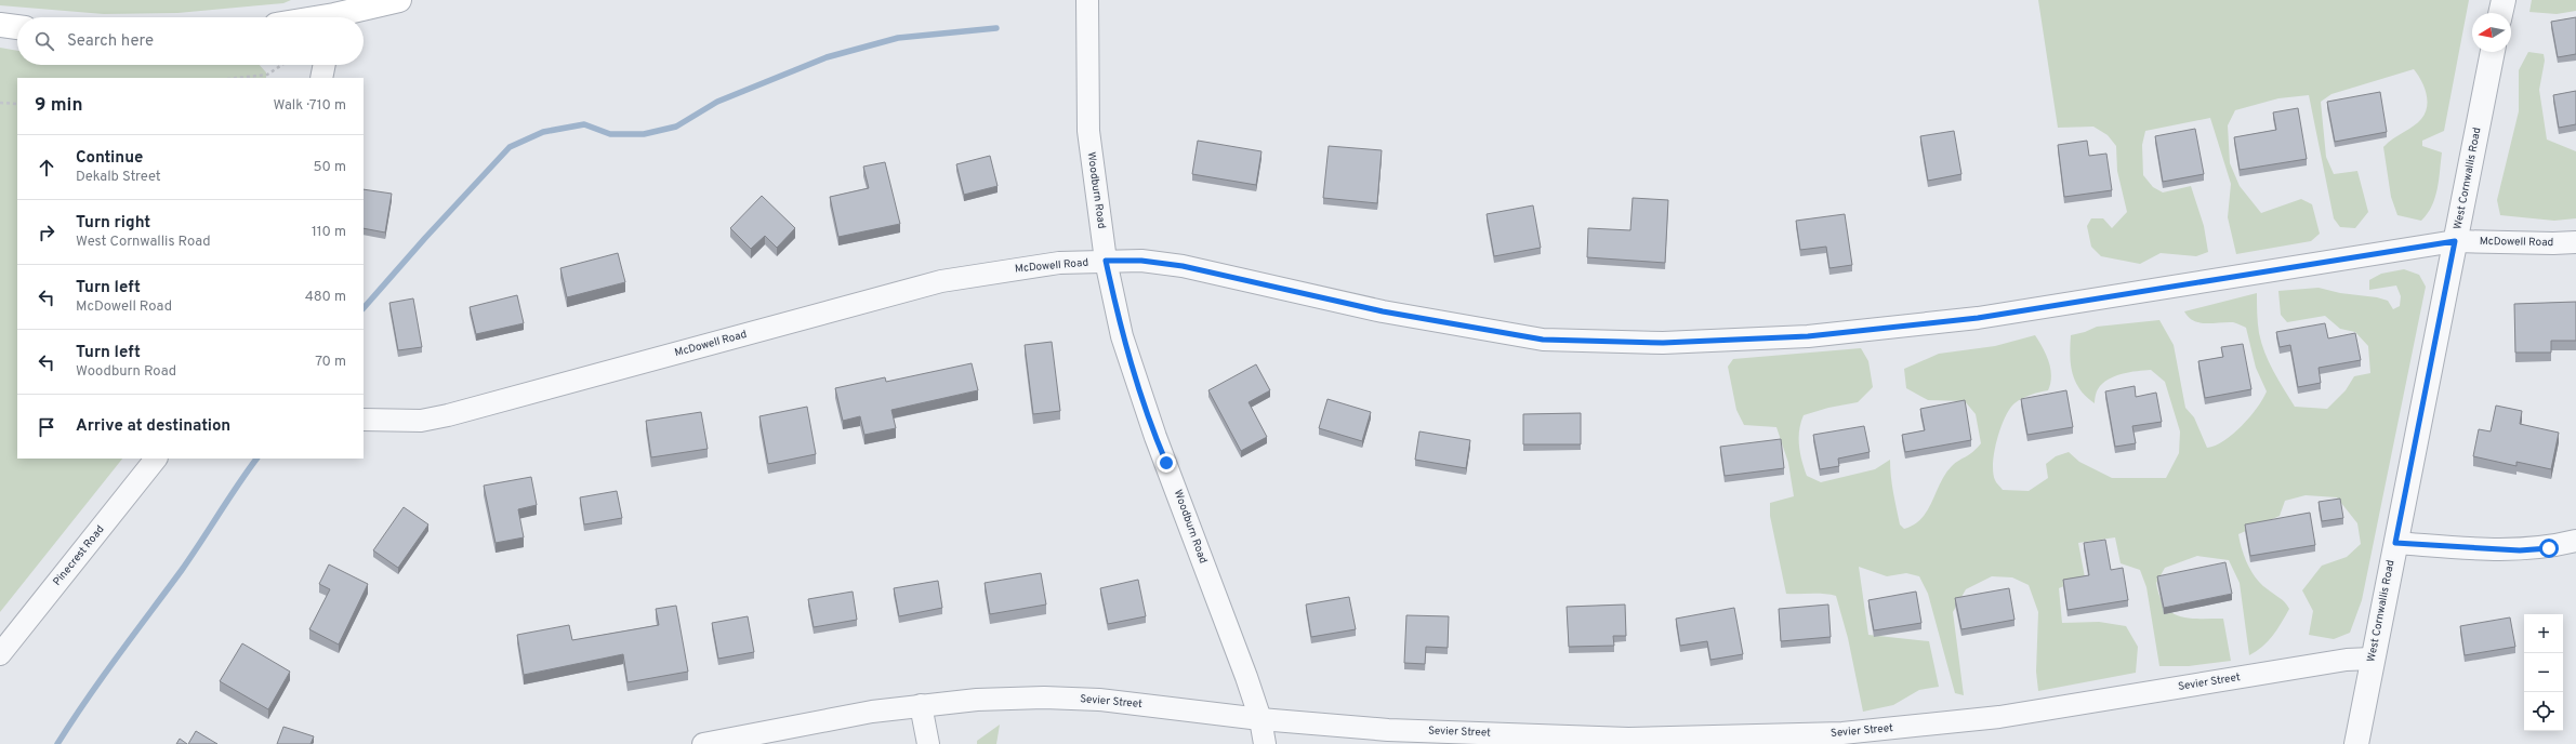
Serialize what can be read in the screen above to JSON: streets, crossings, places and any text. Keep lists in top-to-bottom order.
{
  "streets": {
    "street": [
      "West Cornwallis Road",
      "Woodburn Road",
      "McDowell Road",
      "Pinecrest Road",
      "Sevier Street"
    ]
  },
  "crossings": [
    ["West Cornwallis Road", "McDowell Road"],
    ["West Cornwallis Road", "Sevier Street"],
    ["Woodburn Road", "McDowell Road"],
    ["Woodburn Road", "Sevier Street"]
  ],
  "north": "left",
  "page": {
    "search": "Search here",
    "heading": ["9 min", "Walk · 710 m"],
    "list": [
      ["Continue", "Dekalb Street", "50 m"],
      ["Turn right", "West Cornwallis Road", "110 m"],
      ["Turn left", "McDowell Road", "480 m"],
      ["Turn left", "Woodburn Road", "70 m"],
      "Arrive at destination"
    ],
    "map_buttons": ["+", "−"]
  }
}
